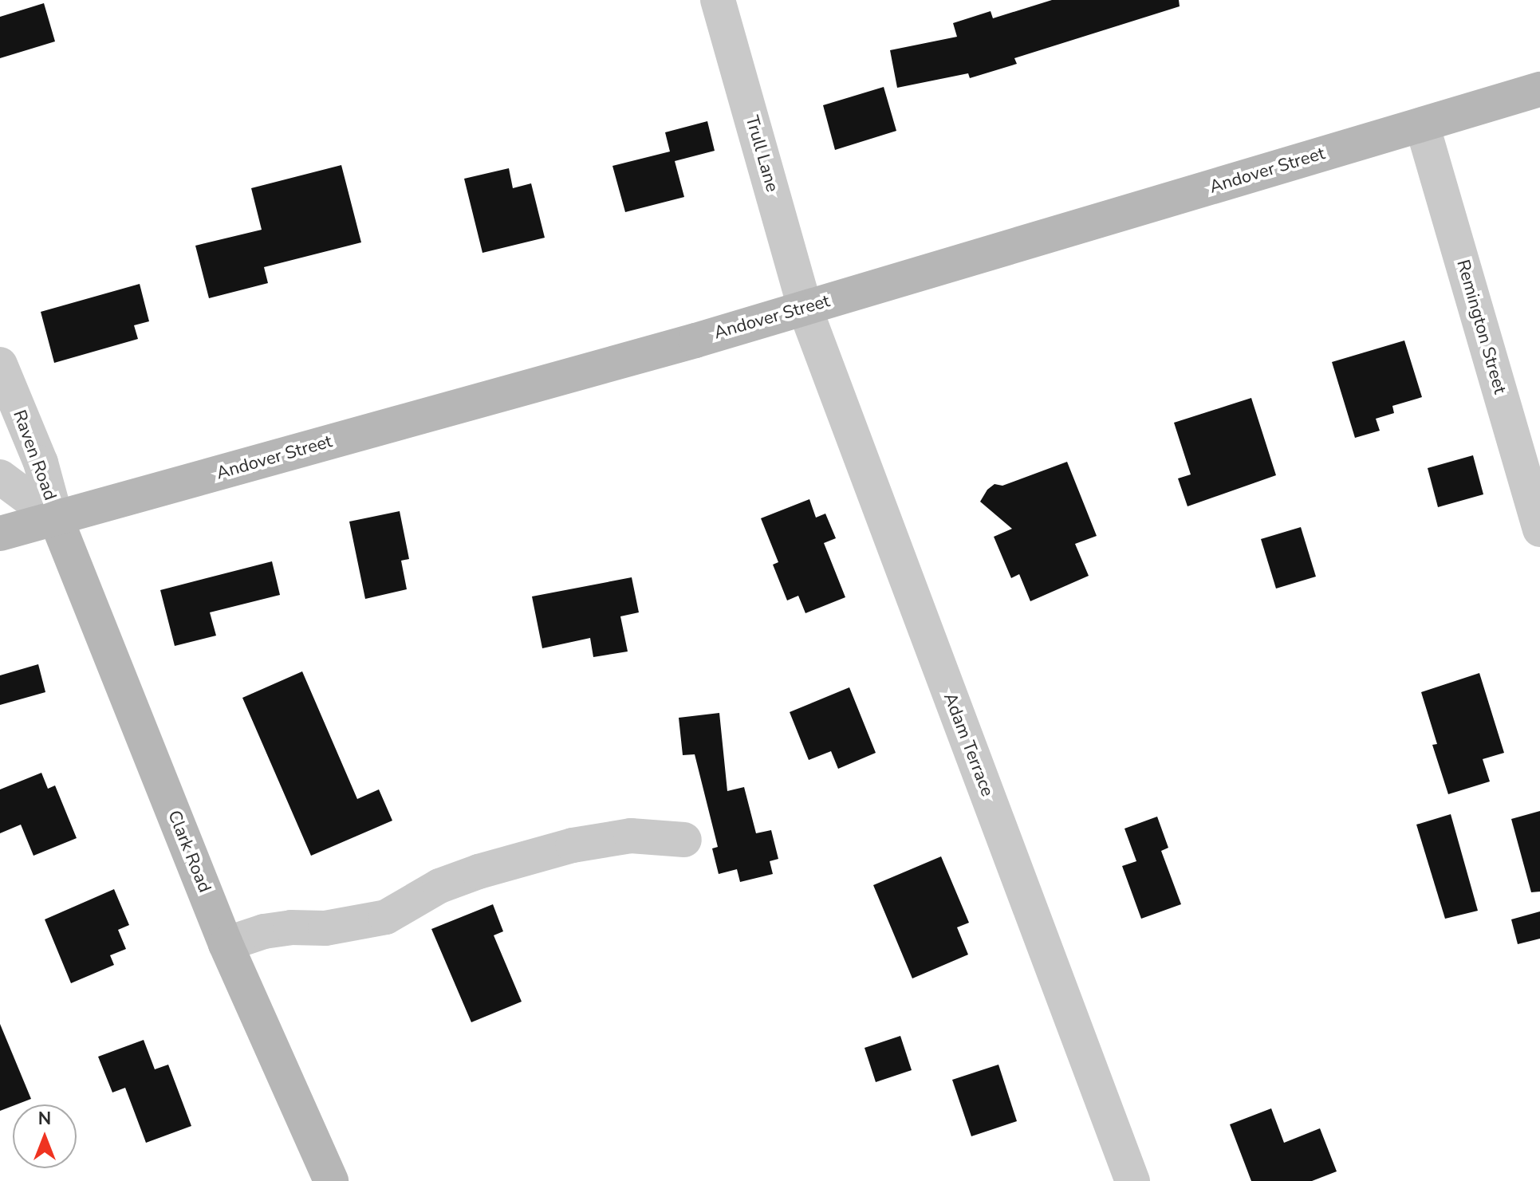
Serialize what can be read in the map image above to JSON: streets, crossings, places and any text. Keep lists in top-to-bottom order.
{
  "streets": {
    "main road": ["Andover Street", "Clark Road"],
    "street": [
      "Trull Lane",
      "Remington Street",
      "Raven Road",
      "Adam Terrace"
    ]
  },
  "crossings": [
    ["Trull Lane", "Andover Street"],
    ["Trull Lane", "Adam Terrace"],
    ["Andover Street", "Remington Street"],
    ["Andover Street", "Raven Road"],
    ["Andover Street", "Adam Terrace"],
    ["Andover Street", "Clark Road"],
    ["Raven Road", "Clark Road"]
  ],
  "north": "top"
}
